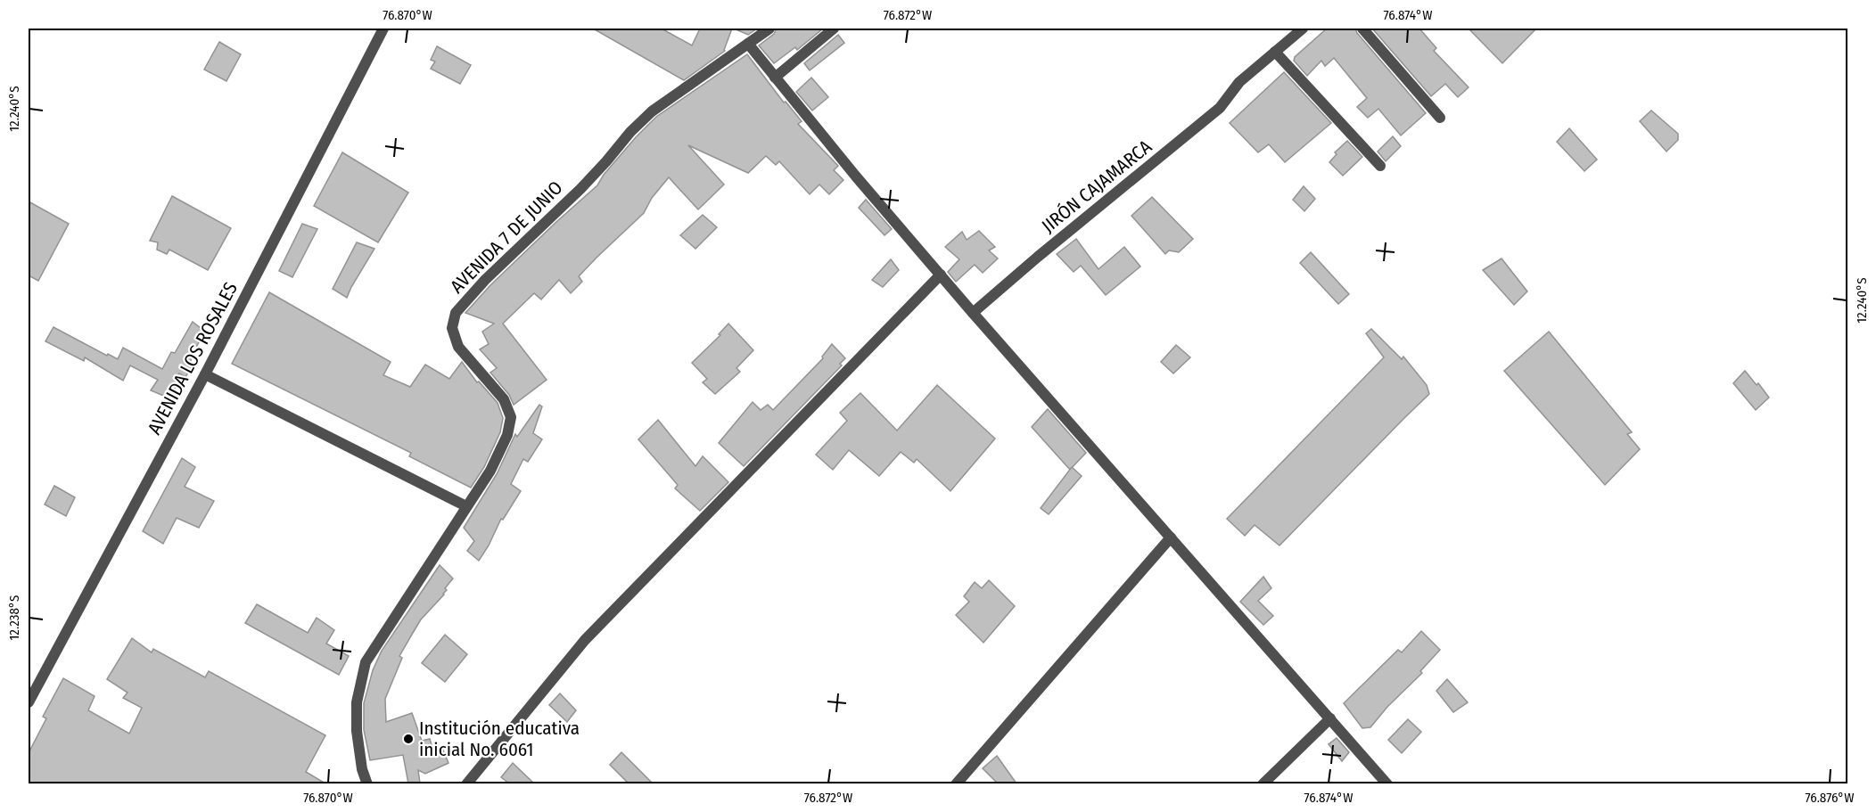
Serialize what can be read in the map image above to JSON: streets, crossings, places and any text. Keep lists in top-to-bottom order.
{
  "streets": {
    "street": ["JIRÓN CAJAMARCA", "AVENIDA 7 DE JUNIO", "AVENIDA LOS ROSALES"]
  },
  "places": ["Institución educativa inicial No. 6061"],
  "coordinates": [
    "76.870°W",
    "76.872°W",
    "76.874°W",
    "12.240°S",
    "12.238°S",
    "76.876°W"
  ]
}
